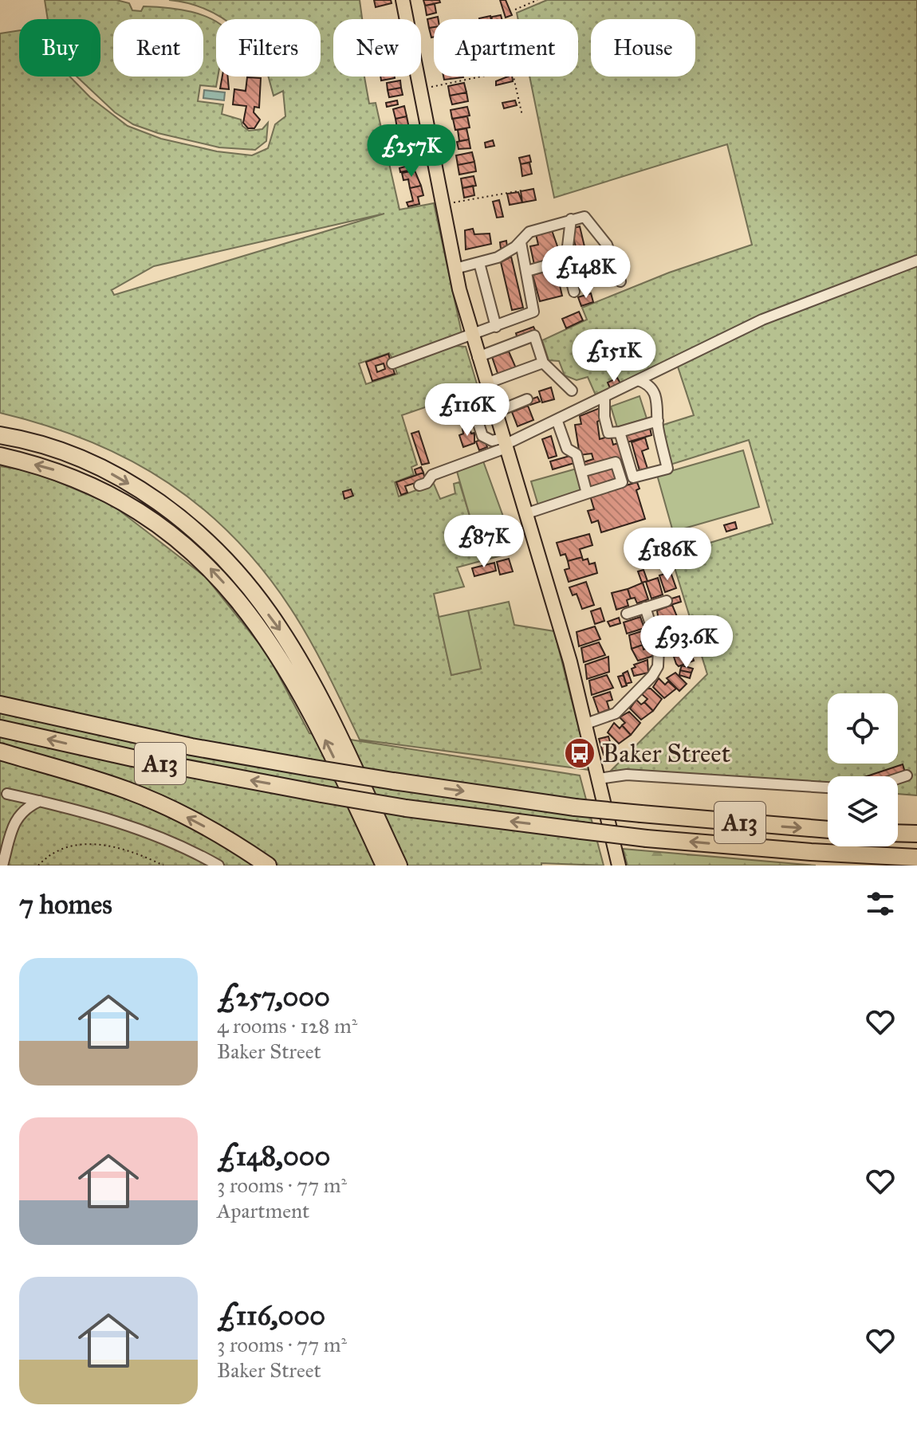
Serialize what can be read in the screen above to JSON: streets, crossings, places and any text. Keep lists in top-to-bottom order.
{
  "streets": {
    "highway": ["A13"]
  },
  "places": {
    "bus stop": ["Baker Street"]
  },
  "page": {
    "chip": [
      "Buy",
      "Rent",
      "Filters",
      "New",
      "Apartment",
      "House"
    ],
    "price": [
      "£257K",
      "£148K",
      "£151K",
      "£116K",
      "£87K",
      "£186K",
      "£93.6K"
    ],
    "heading": "7 homes",
    "list": [
      {
        "name": "£257,000",
        "note": "4 rooms · 128 m² · Baker Street"
      },
      {
        "name": "£148,000",
        "note": "3 rooms · 77 m² · Apartment"
      },
      {
        "name": "£116,000",
        "note": "3 rooms · 77 m² · Baker Street"
      }
    ]
  }
}
